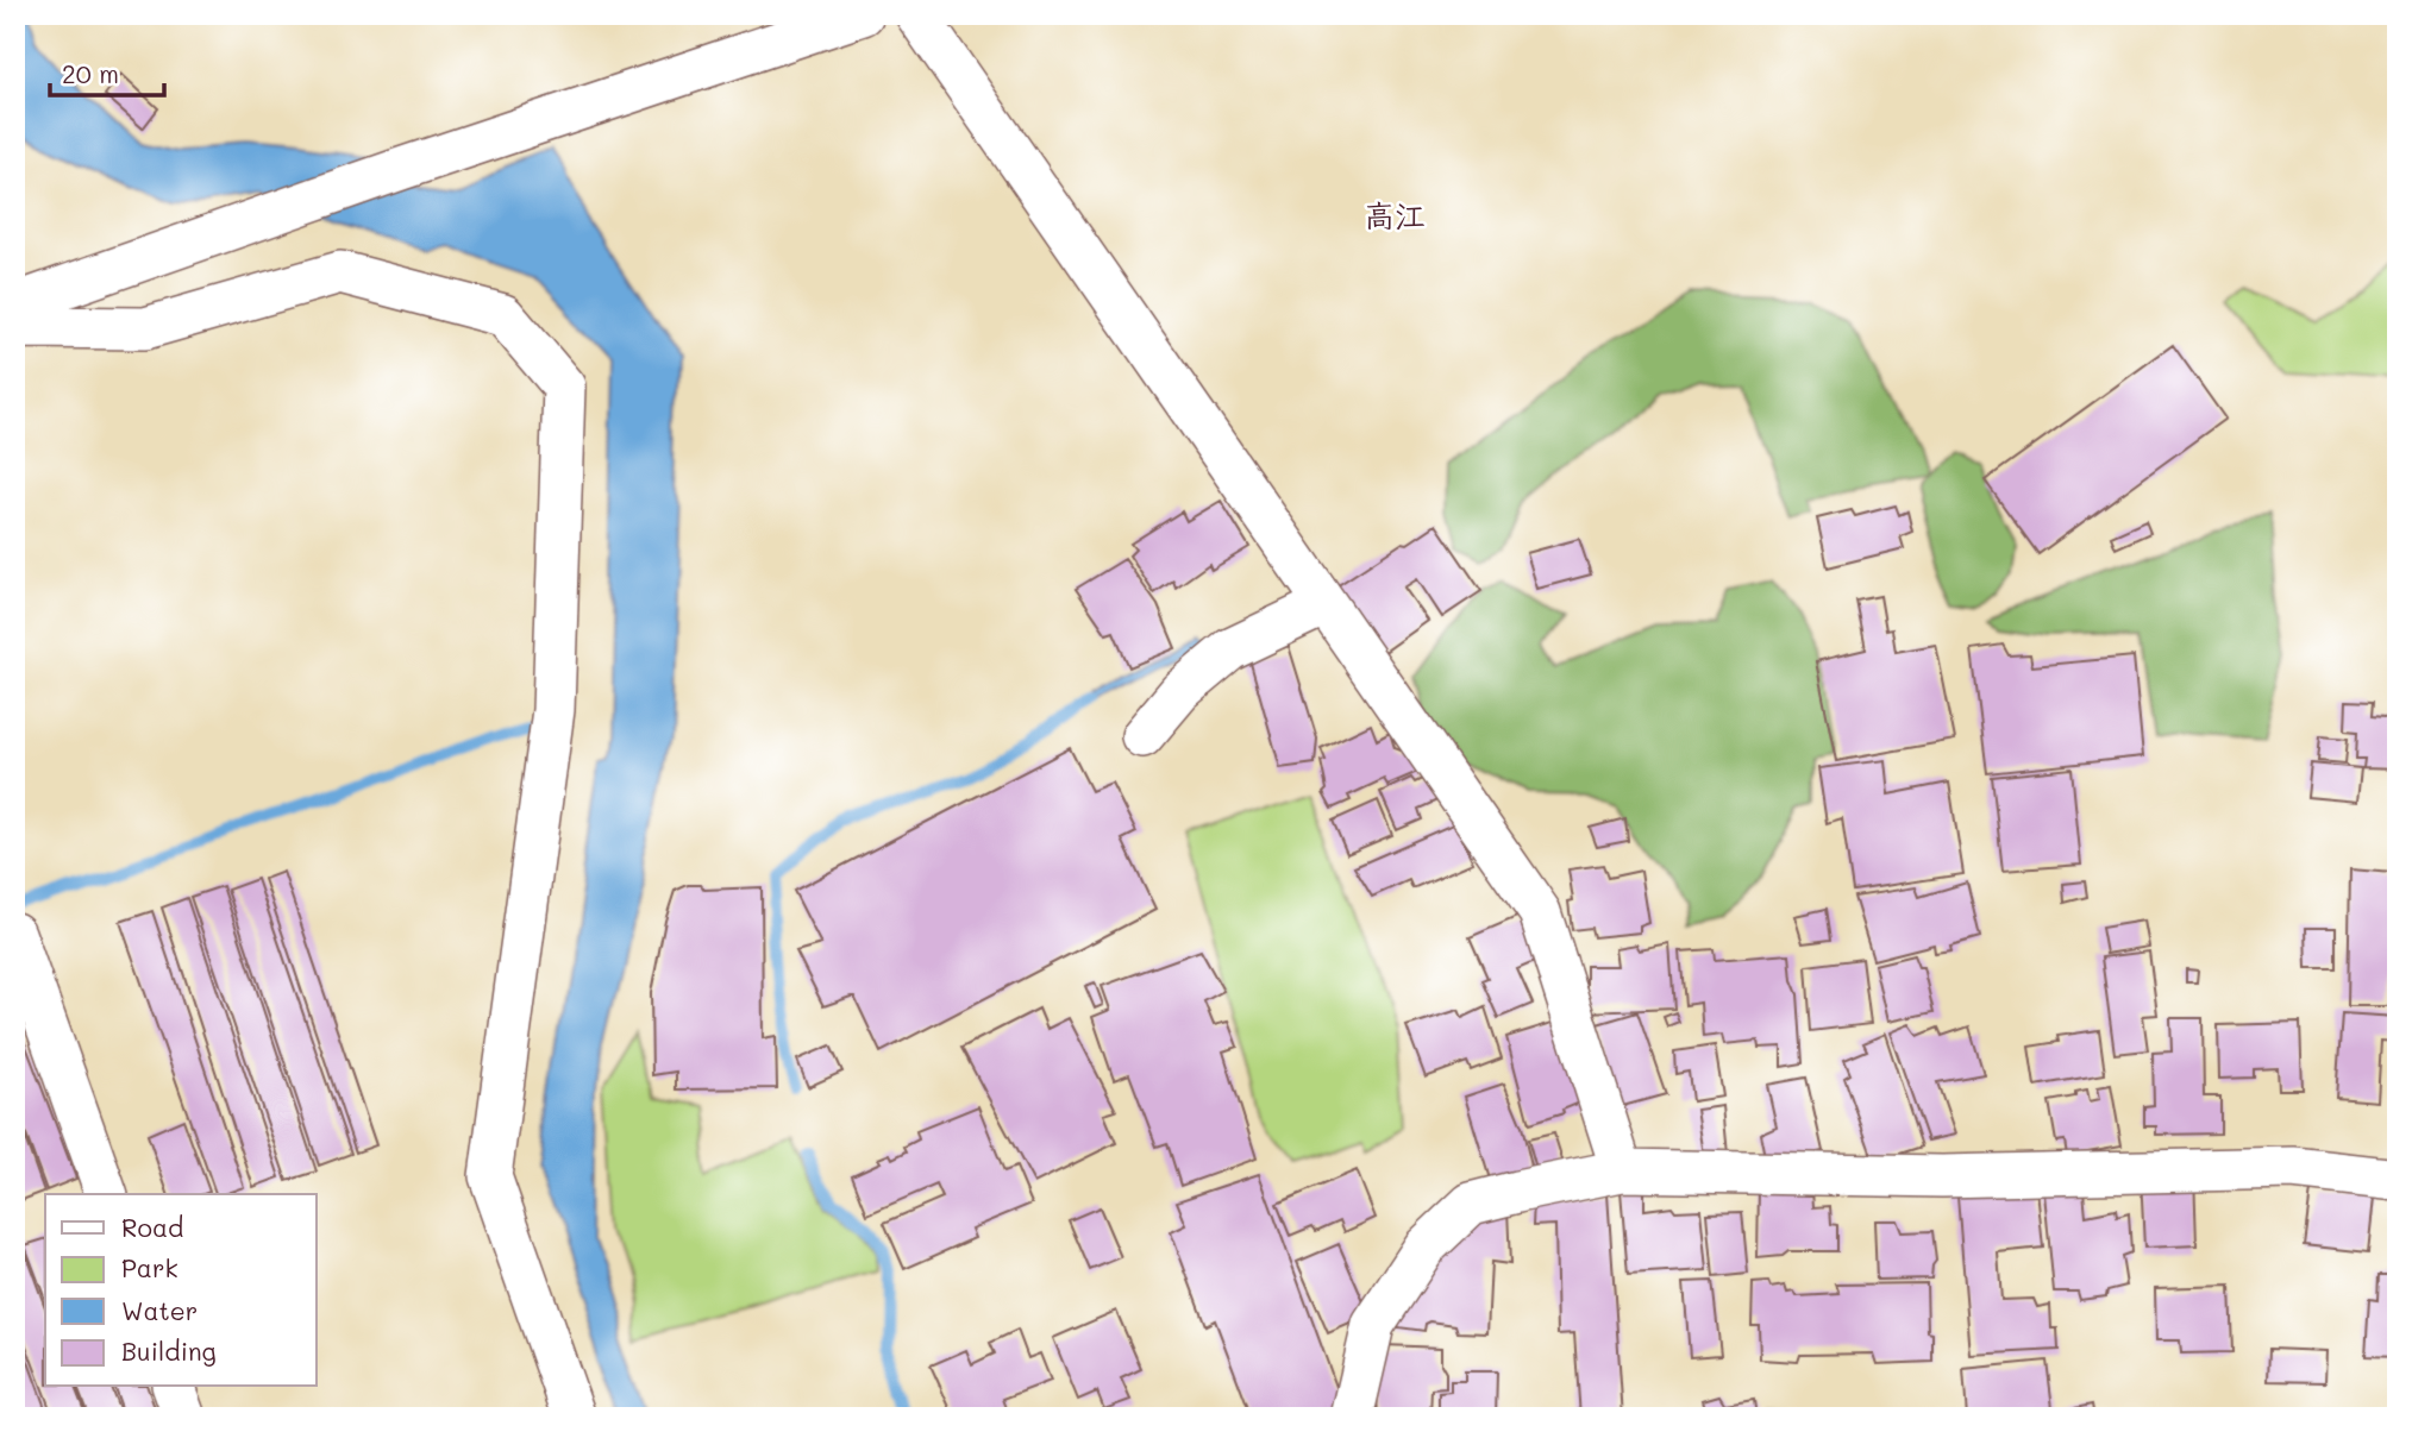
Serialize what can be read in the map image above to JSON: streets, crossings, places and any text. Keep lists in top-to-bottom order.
{
  "districts": ["高江"],
  "legend": [
    "Road",
    "Park",
    "Water",
    "Building"
  ],
  "scale_bar": "20 m"
}
